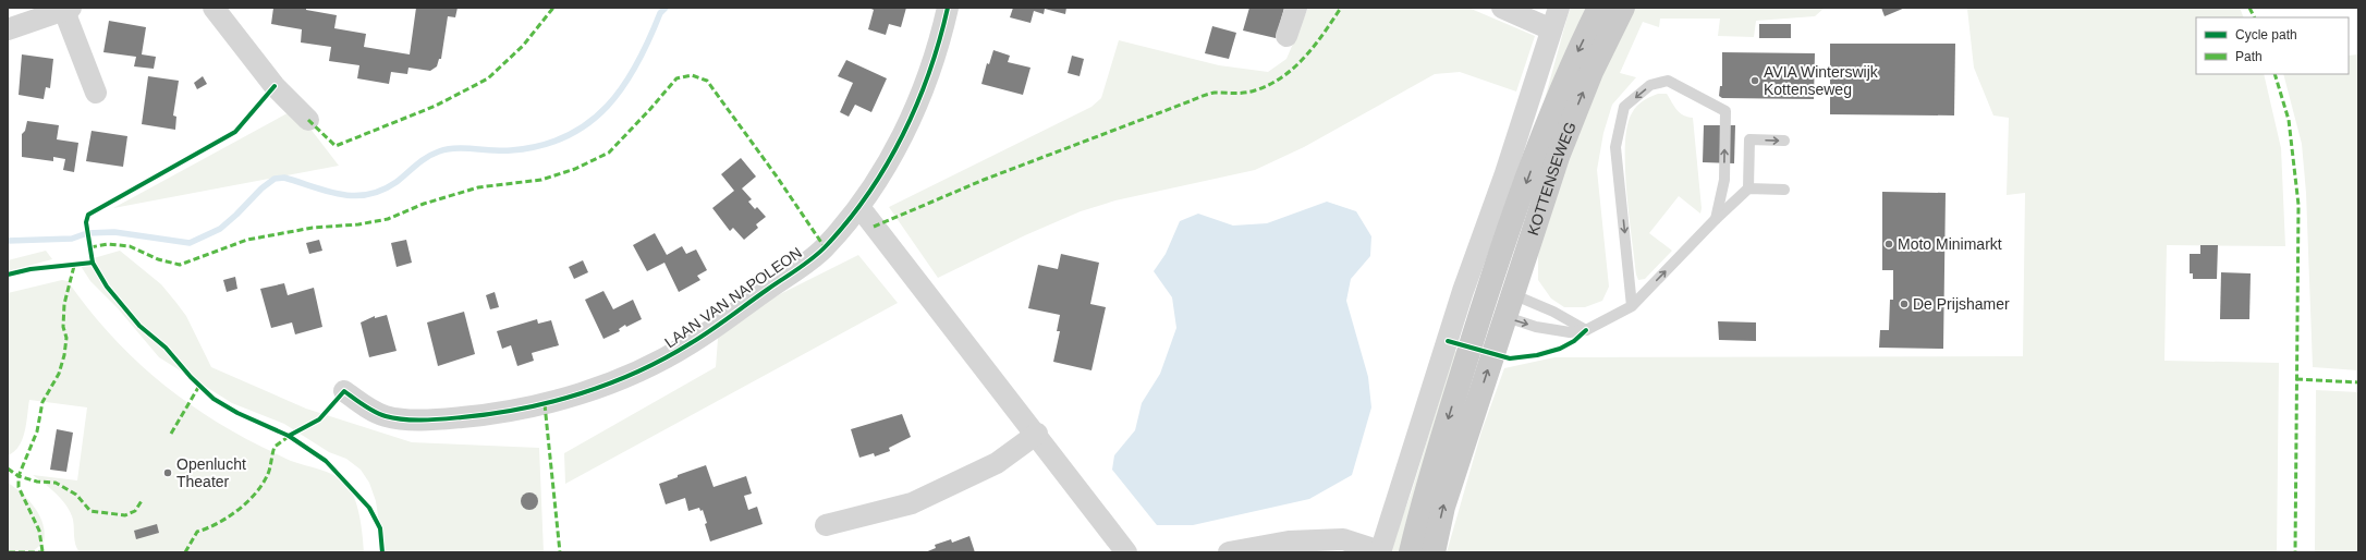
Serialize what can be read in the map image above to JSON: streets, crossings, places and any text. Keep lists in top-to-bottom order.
{
  "streets": {
    "main road": ["KOTTENSEWEG"],
    "street": ["LAAN VAN NAPOLEON"]
  },
  "places": [
    "AVIA Winterswijk Kottenseweg",
    "Moto Minimarkt",
    "De Prijshamer",
    "Openlucht Theater"
  ],
  "legend": ["Cycle path", "Path"]
}
